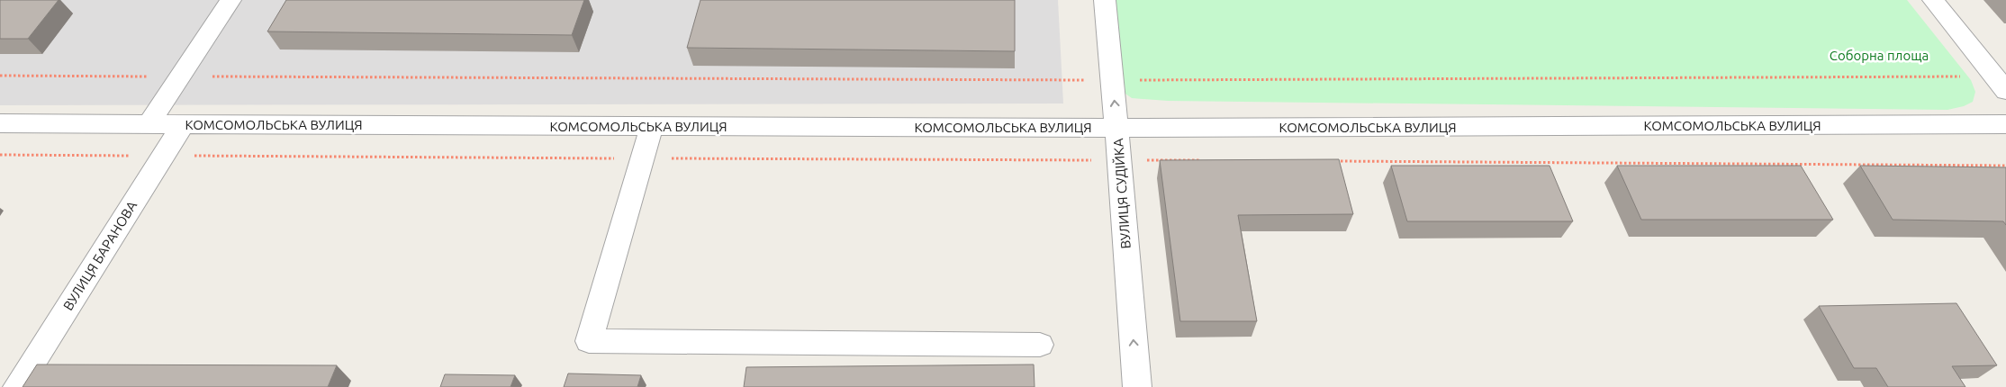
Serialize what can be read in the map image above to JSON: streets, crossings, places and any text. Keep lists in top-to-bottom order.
{
  "streets": {
    "street": ["КОМСОМОЛЬСЬКА ВУЛИЦЯ", "ВУЛИЦЯ СУДІЙКА", "ВУЛИЦЯ БАРАНОВА"]
  },
  "crossings": [
    ["КОМСОМОЛЬСЬКА ВУЛИЦЯ", "ВУЛИЦЯ СУДІЙКА"],
    ["КОМСОМОЛЬСЬКА ВУЛИЦЯ", "ВУЛИЦЯ БАРАНОВА"]
  ],
  "one_way": ["ВУЛИЦЯ СУДІЙКА"],
  "parks": ["Соборна площа"]
}
